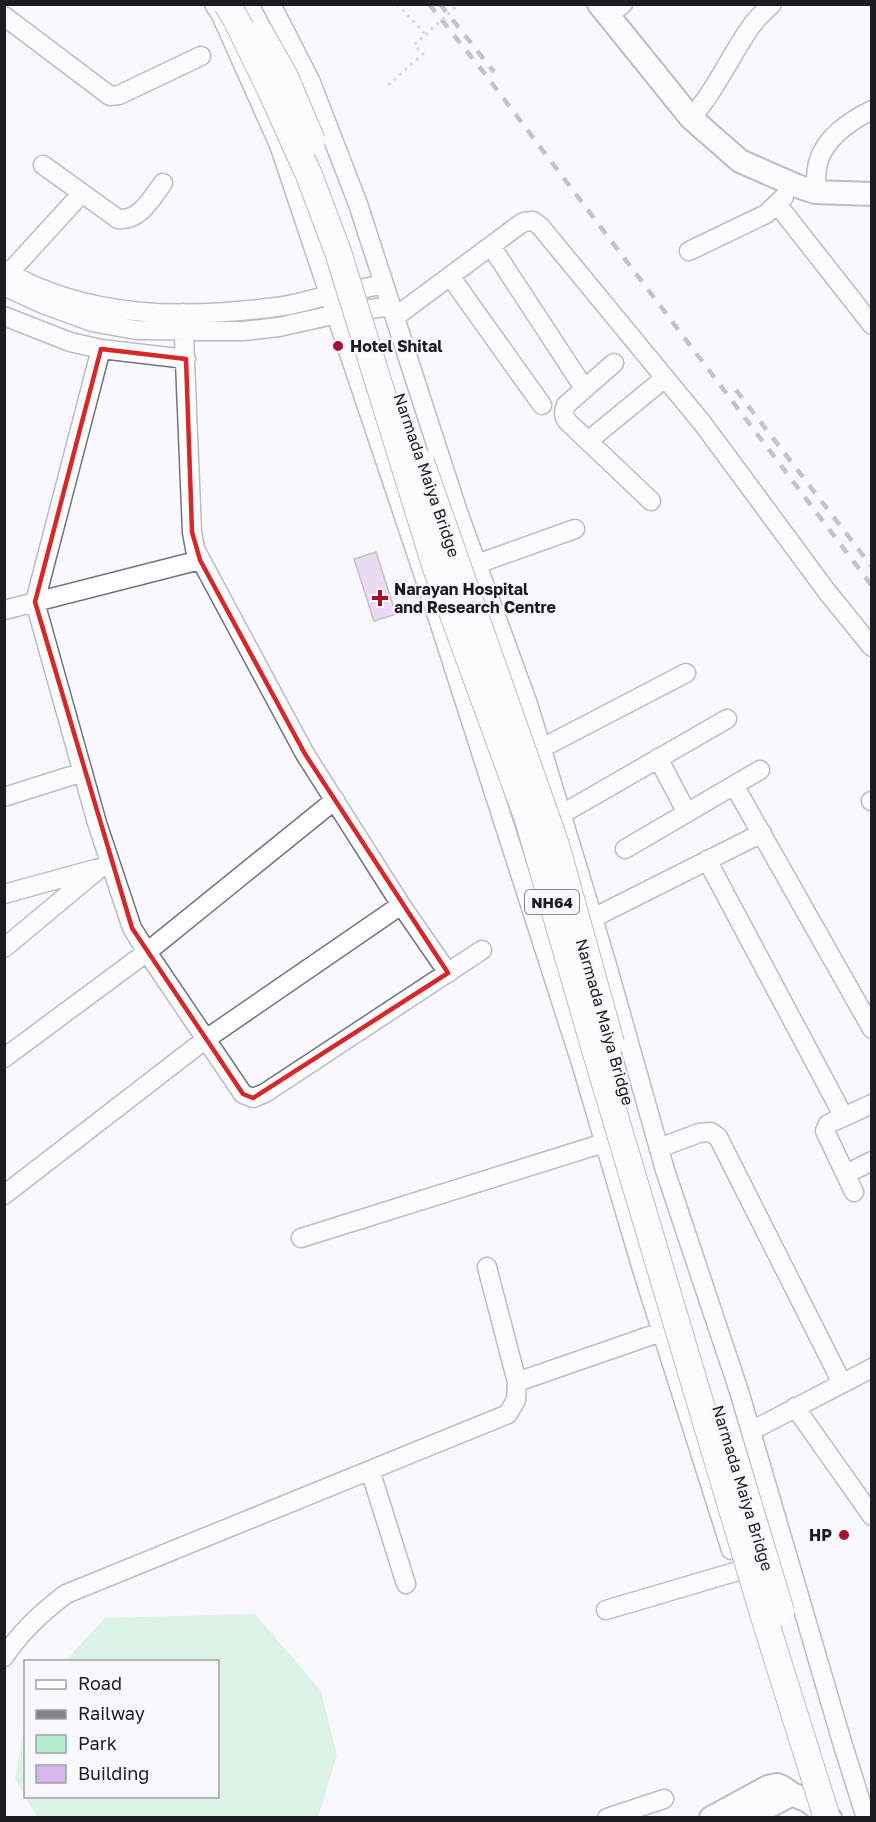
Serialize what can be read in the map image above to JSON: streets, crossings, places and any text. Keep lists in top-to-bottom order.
{
  "streets": {
    "highway": ["Narmada Maiya Bridge", "NH64"]
  },
  "places": {
    "other": ["Hotel Shital", "HP"],
    "health": ["Narayan Hospital and Research Centre"]
  },
  "legend": [
    "Road",
    "Railway",
    "Park",
    "Building"
  ]
}
